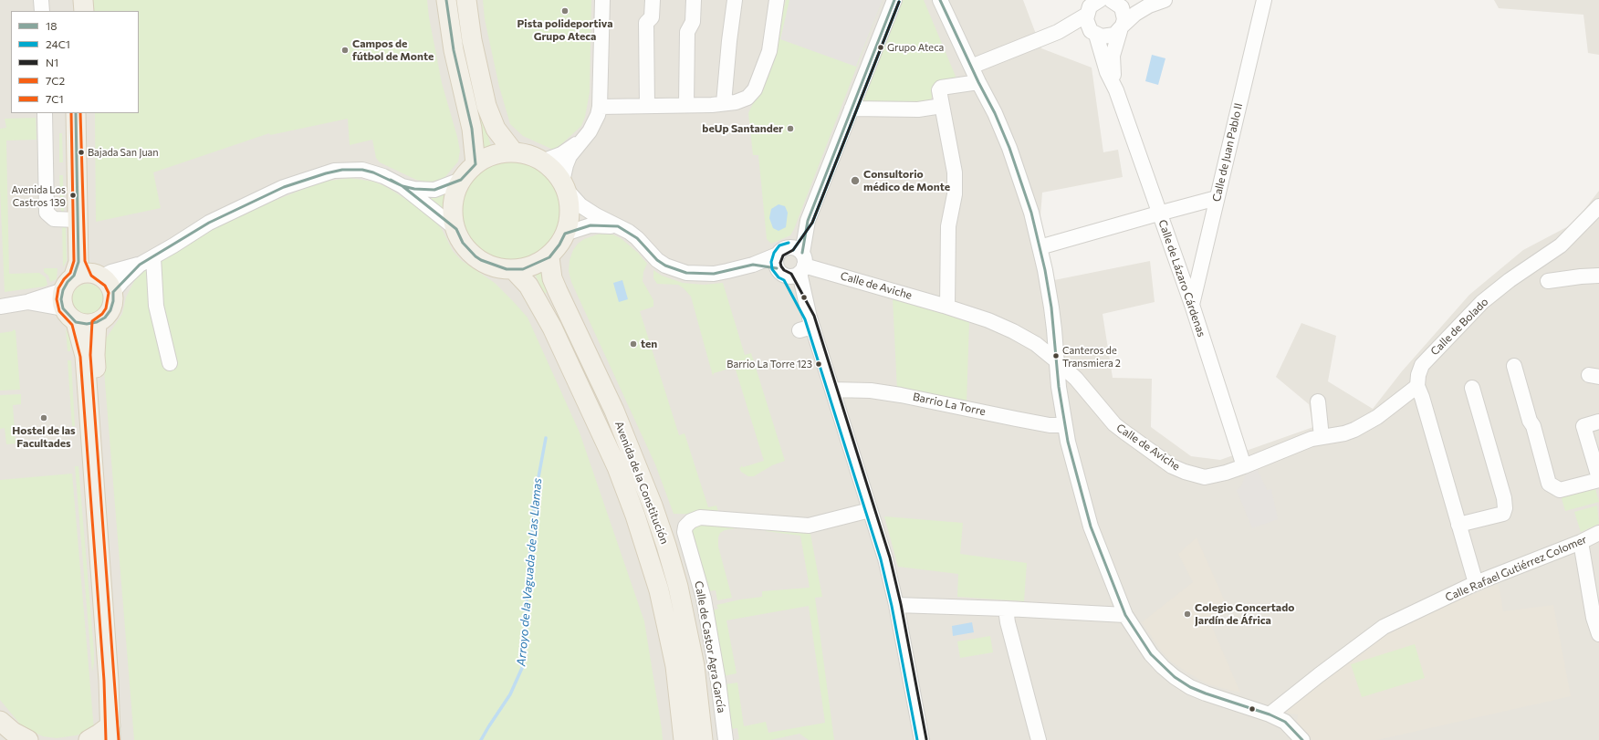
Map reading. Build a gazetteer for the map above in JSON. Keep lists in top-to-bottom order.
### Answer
{
  "streets": {
    "main road": ["Avenida de la Constitución"],
    "street": [
      "Calle de Juan Pablo II",
      "Calle de Lázaro Cárdenas",
      "Calle de Aviche",
      "Calle de Bolado",
      "Barrio La Torre",
      "Calle Rafael Gutiérrez Colomer",
      "Calle de Castor Agra García"
    ]
  },
  "crossings": [
    ["Calle de Juan Pablo II", "Calle de Lázaro Cárdenas"],
    ["Calle de Lázaro Cárdenas", "Calle de Aviche"]
  ],
  "water": ["Arroyo de la Vaguada de Las Llamas"],
  "places": [
    "Pista polideportiva Grupo Ateca",
    "Grupo Ateca",
    "Campos de fútbol de Monte",
    "beUp Santander",
    "Bajada San Juan",
    "Consultorio médico de Monte",
    "Avenida Los Castros 139",
    "ten",
    "Canteros de Transmiera 2",
    "Barrio La Torre 123",
    "Hostel de las Facultades",
    "Colegio Concertado Jardín de África"
  ],
  "lines": [
    "transit line 18",
    "transit line 24C1",
    "transit line N1",
    "transit line 7C2",
    "transit line 7C1"
  ],
  "legend": [
    "18",
    "24C1",
    "N1",
    "7C2",
    "7C1"
  ]
}
